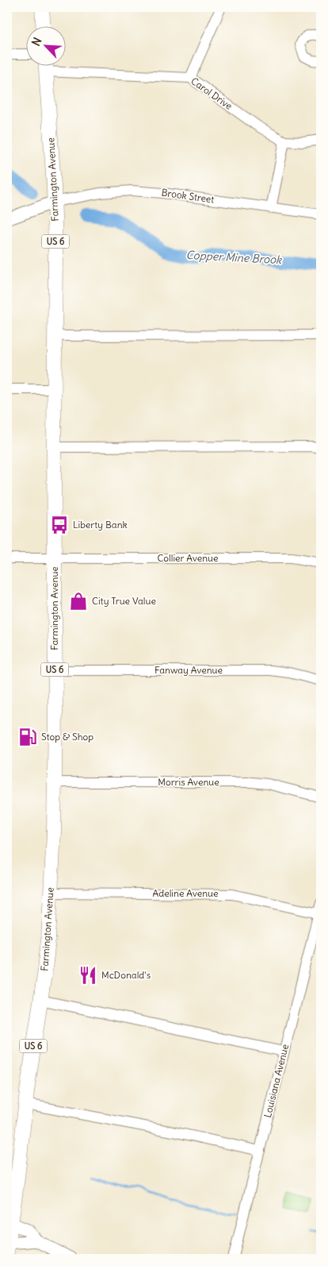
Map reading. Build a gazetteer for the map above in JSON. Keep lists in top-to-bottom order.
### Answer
{
  "streets": {
    "highway": ["Farmington Avenue", "US 6"],
    "street": [
      "Carol Drive",
      "Brook Street",
      "Collier Avenue",
      "Fanway Avenue",
      "Morris Avenue",
      "Adeline Avenue",
      "Louisiana Avenue"
    ]
  },
  "crossings": [
    ["Farmington Avenue", "Brook Street"],
    ["Farmington Avenue", "Collier Avenue"],
    ["Farmington Avenue", "Fanway Avenue"],
    ["Farmington Avenue", "Morris Avenue"],
    ["Farmington Avenue", "Adeline Avenue"],
    ["Adeline Avenue", "Louisiana Avenue"]
  ],
  "water": ["Copper Mine Brook"],
  "places": {
    "bus stop": ["Liberty Bank"],
    "shop": ["City True Value"],
    "fuel station": ["Stop & Shop"],
    "restaurant": ["McDonald's"]
  },
  "north": "top left"
}
